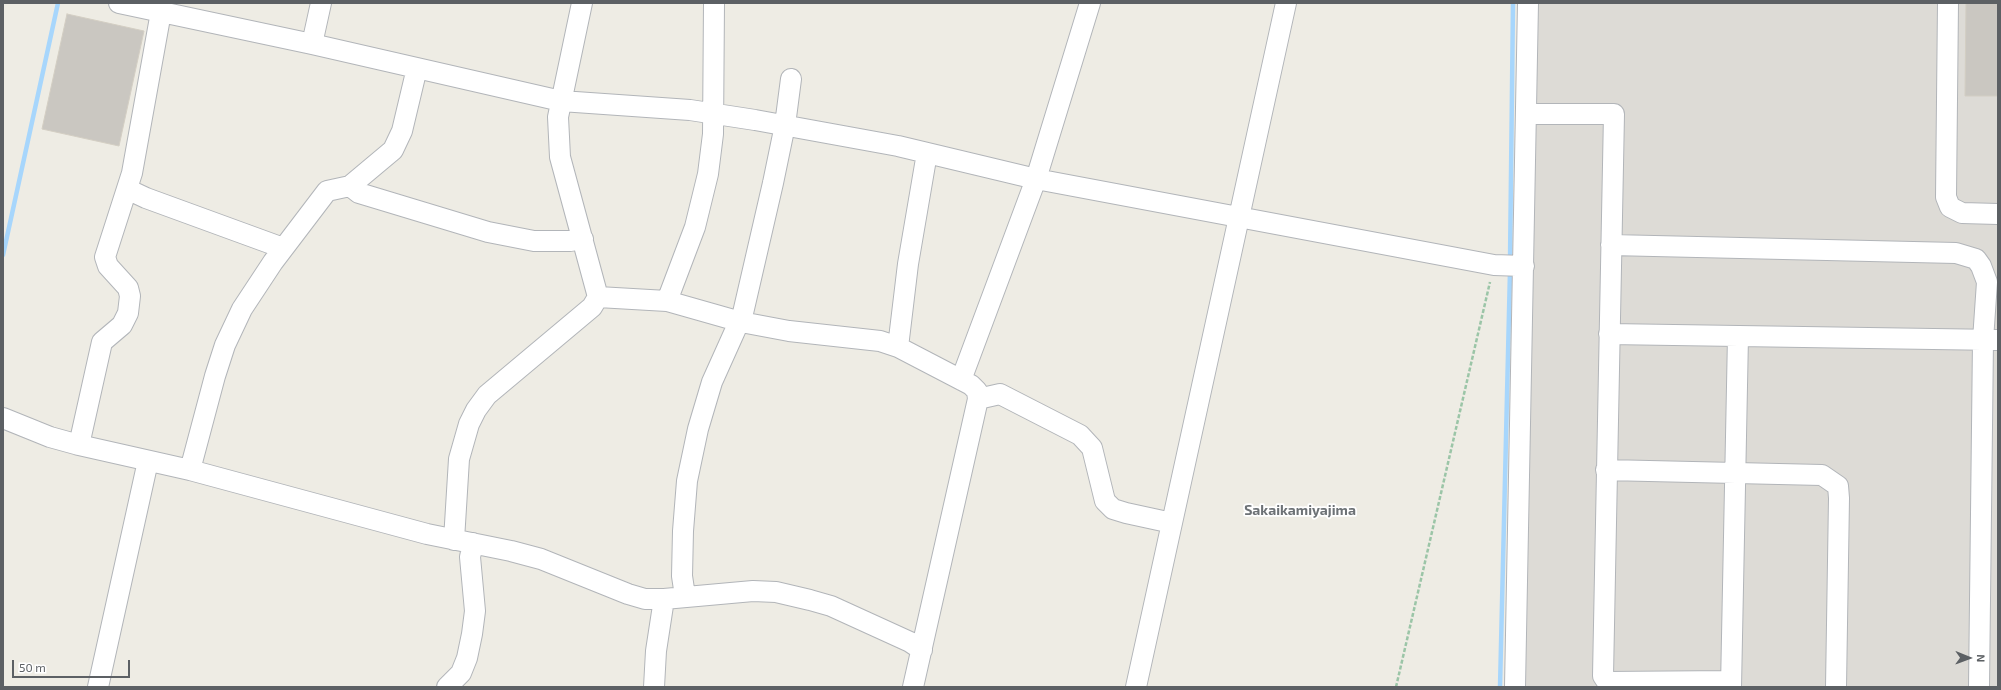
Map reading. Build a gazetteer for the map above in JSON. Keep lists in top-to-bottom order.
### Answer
{
  "districts": ["Sakaikamiyajima"],
  "scale_bar": "50 m",
  "north": "right"
}
